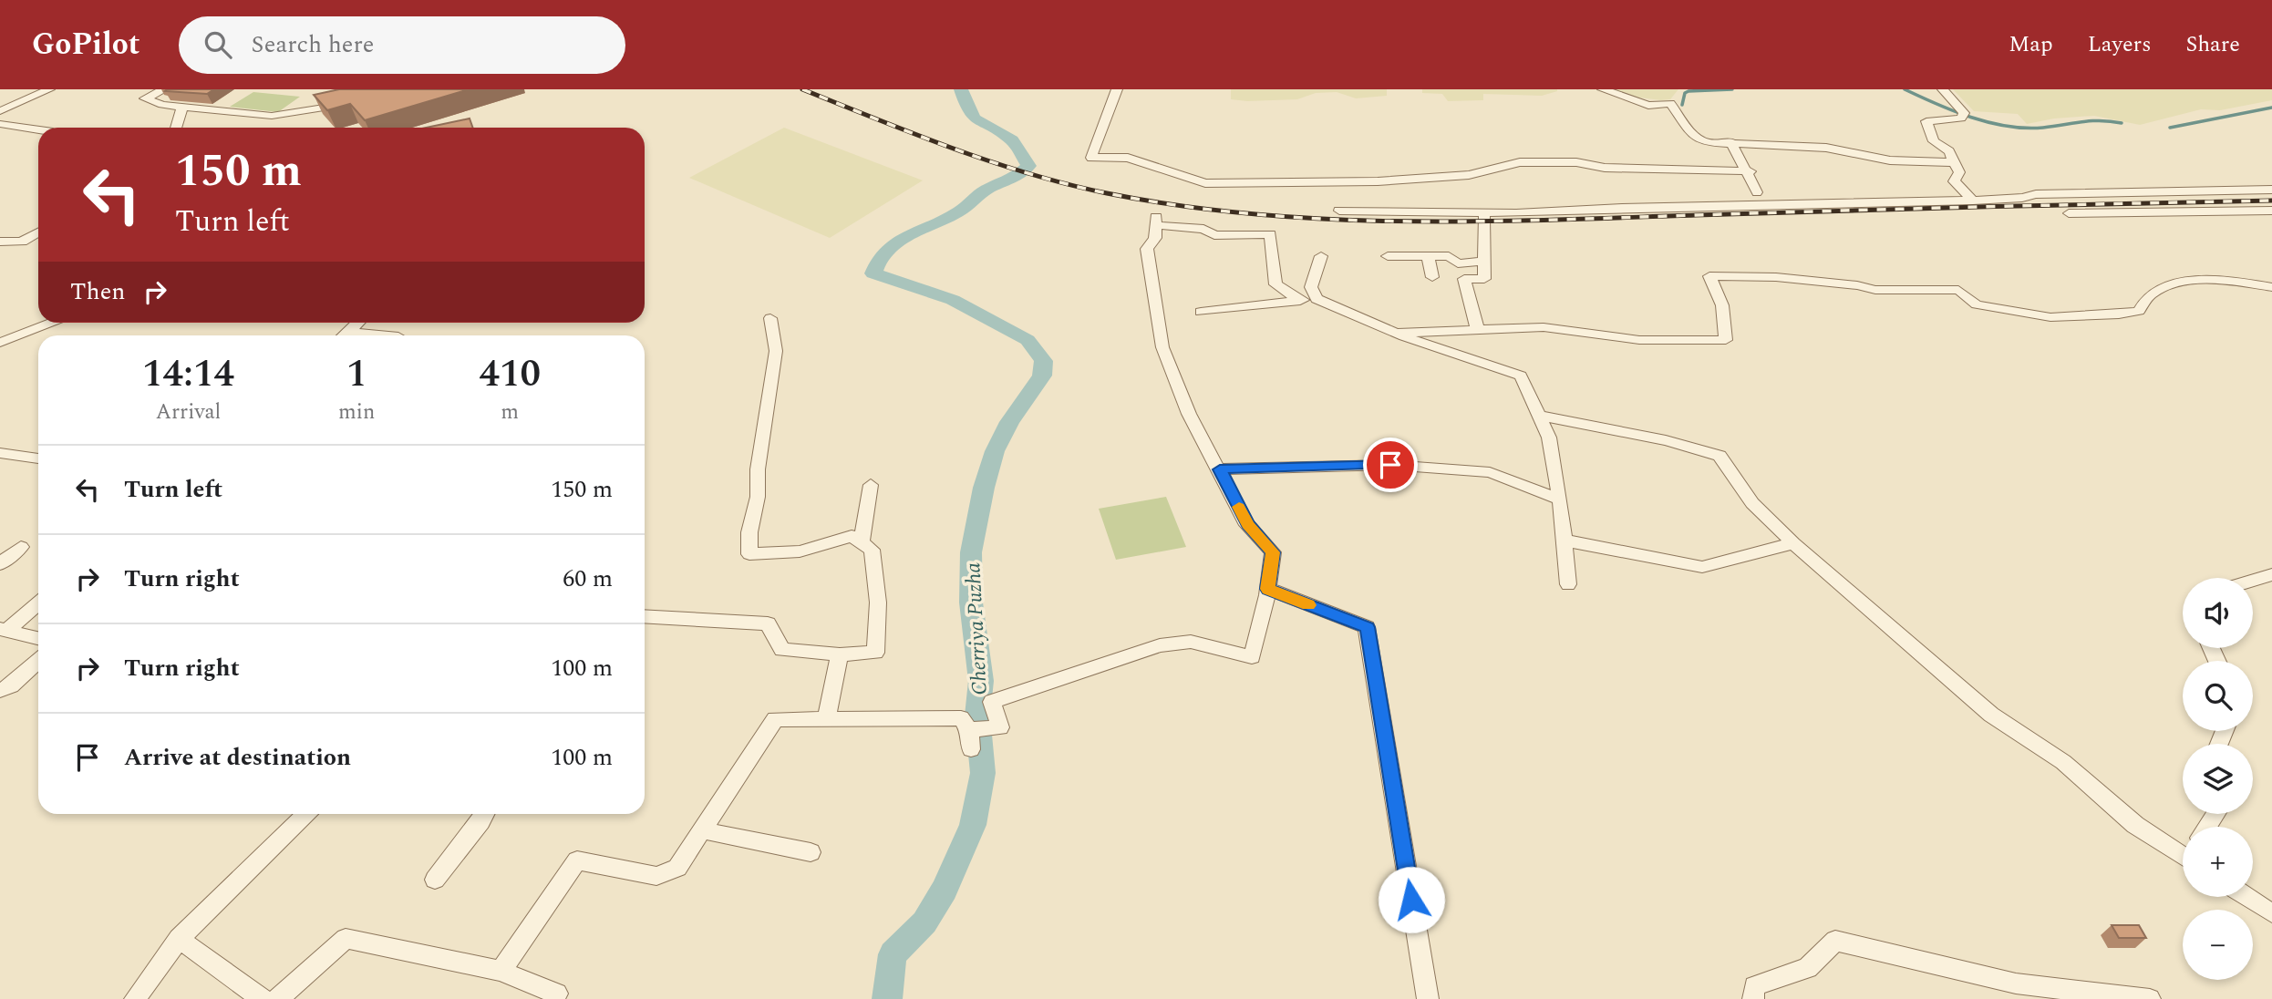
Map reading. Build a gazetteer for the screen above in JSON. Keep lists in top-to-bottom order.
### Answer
{
  "water": ["Cherriya Puzha"],
  "page": {
    "header": "GoPilot",
    "search": "Search here",
    "nav": ["Map", "Layers", "Share"],
    "turn": ["150 m", "Turn left"],
    "then": "Then",
    "eta": [
      "14:14",
      "Arrival",
      "1",
      "min",
      "410",
      "m"
    ],
    "list": [
      {
        "name": "Turn left",
        "value": "150 m"
      },
      {
        "name": "Turn right",
        "value": "60 m"
      },
      {
        "name": "Turn right",
        "value": "100 m"
      },
      {
        "name": "Arrive at destination",
        "value": "100 m"
      }
    ],
    "map_buttons": ["+", "−"]
  }
}
